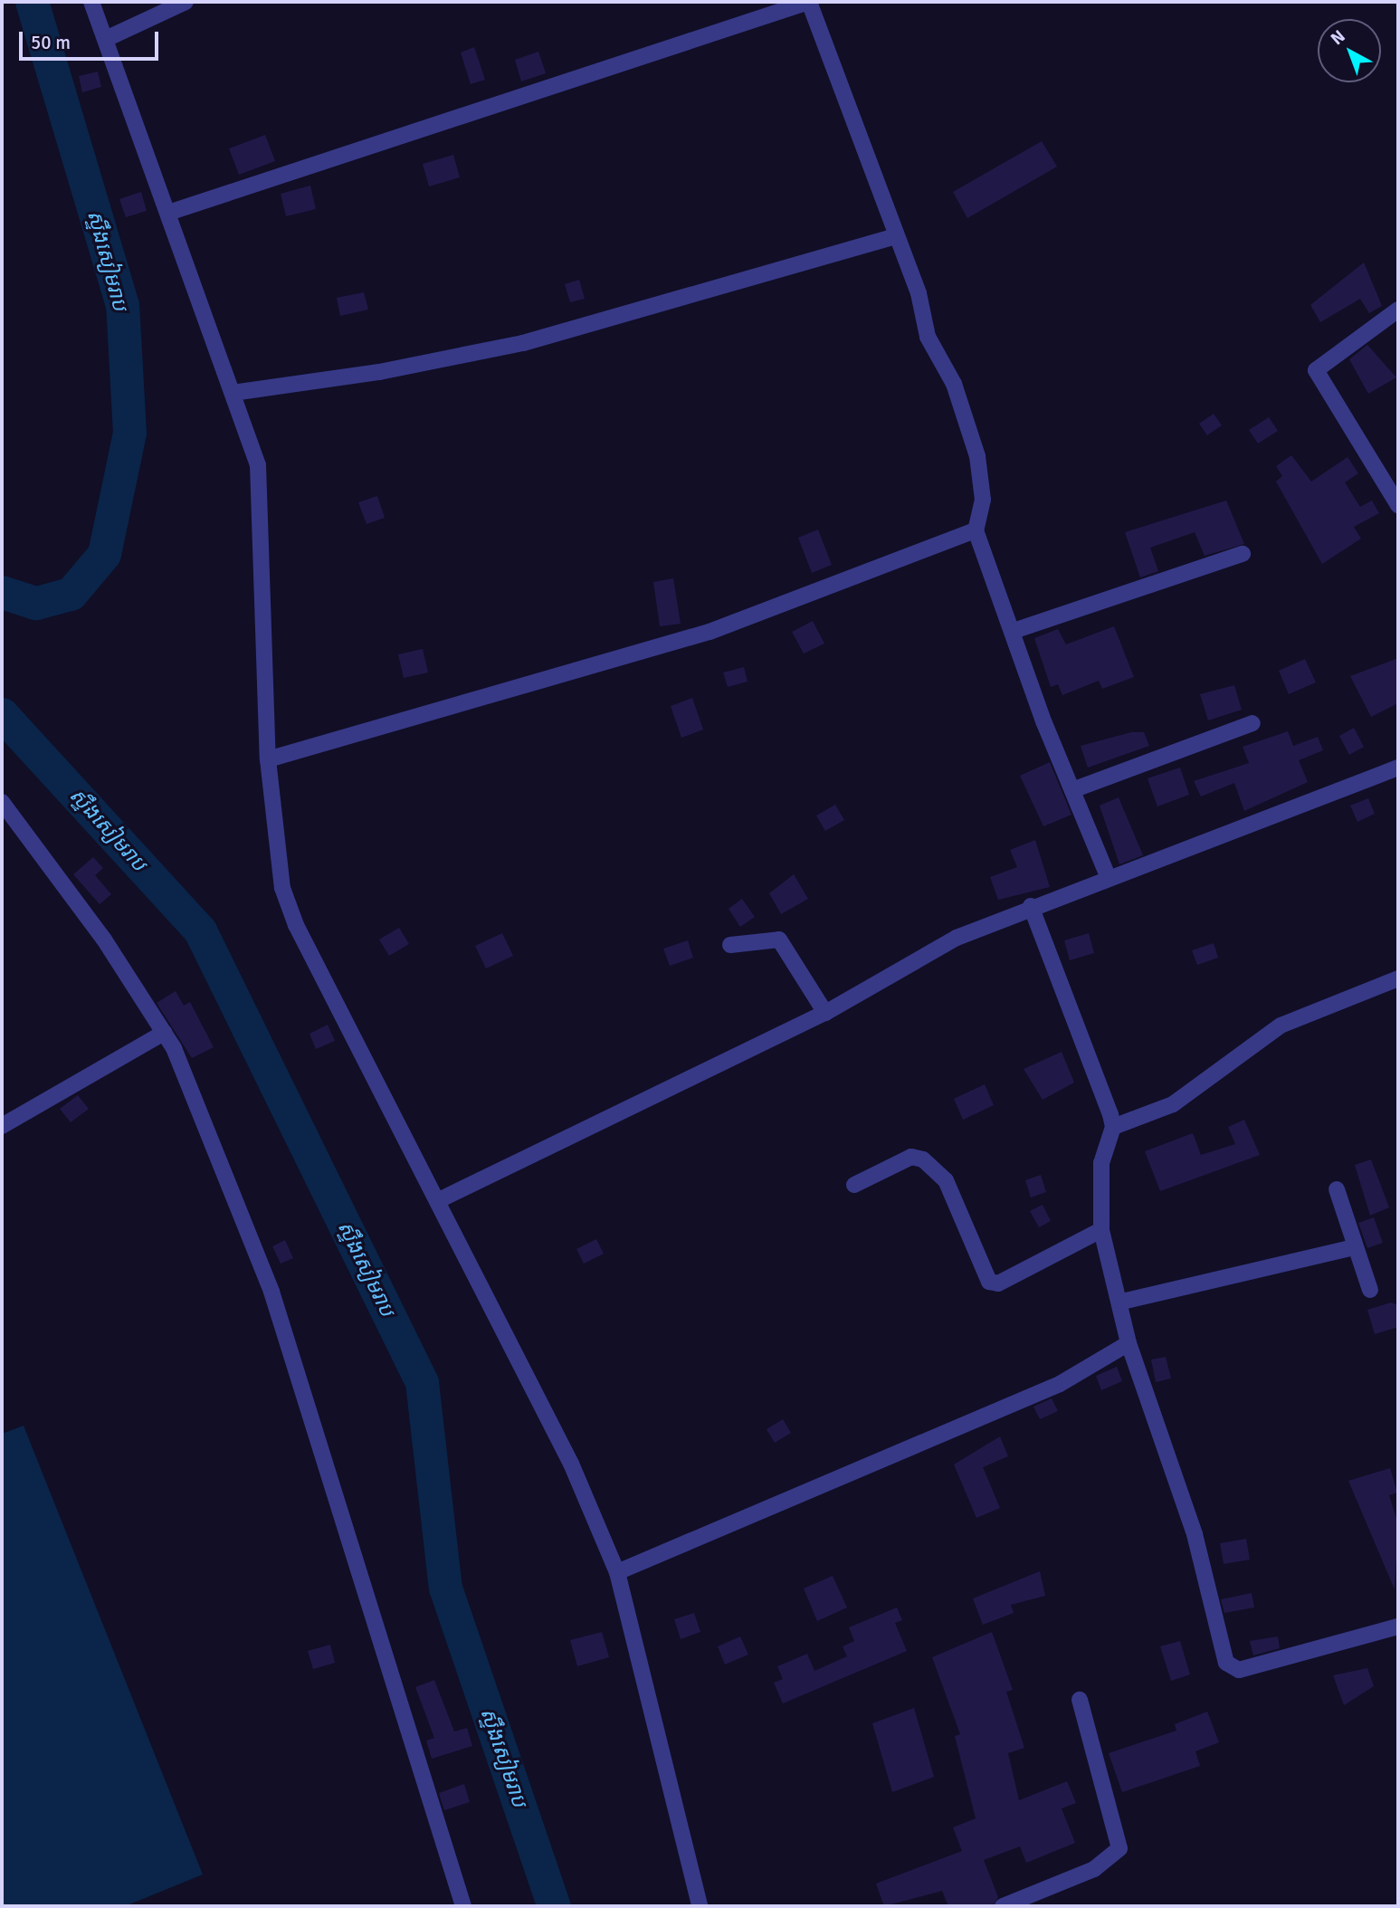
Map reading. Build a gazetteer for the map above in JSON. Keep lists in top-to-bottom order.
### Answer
{
  "water": ["ស្ទឹងសៀមរាប"],
  "scale_bar": "50 m",
  "north": "top left"
}
